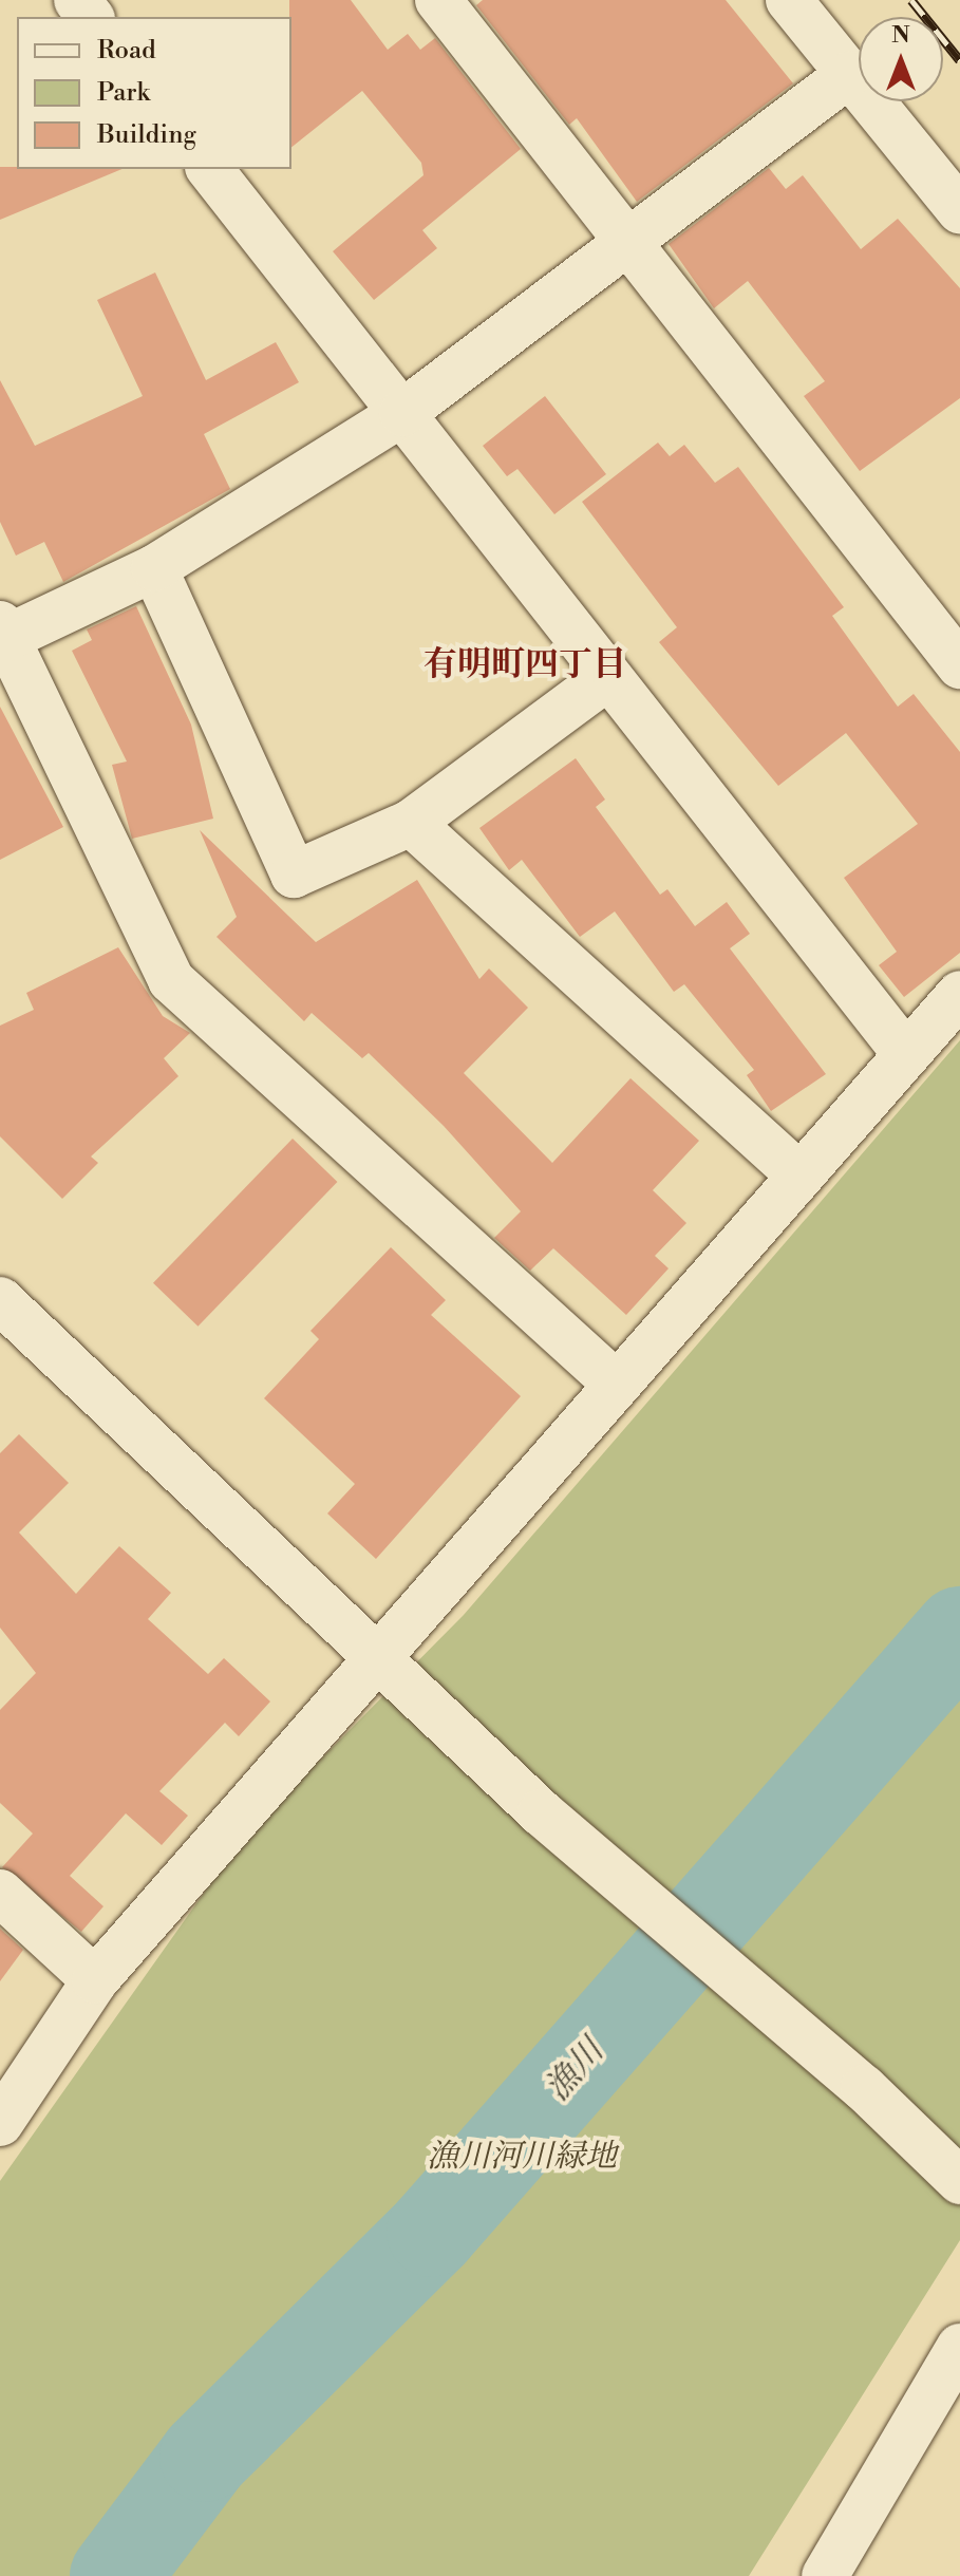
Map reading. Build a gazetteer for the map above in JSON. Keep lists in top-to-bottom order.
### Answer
{
  "districts": ["有明町四丁目"],
  "water": ["漁川"],
  "parks": ["漁川河川緑地"],
  "legend": ["Road", "Park", "Building"],
  "north": "top"
}
